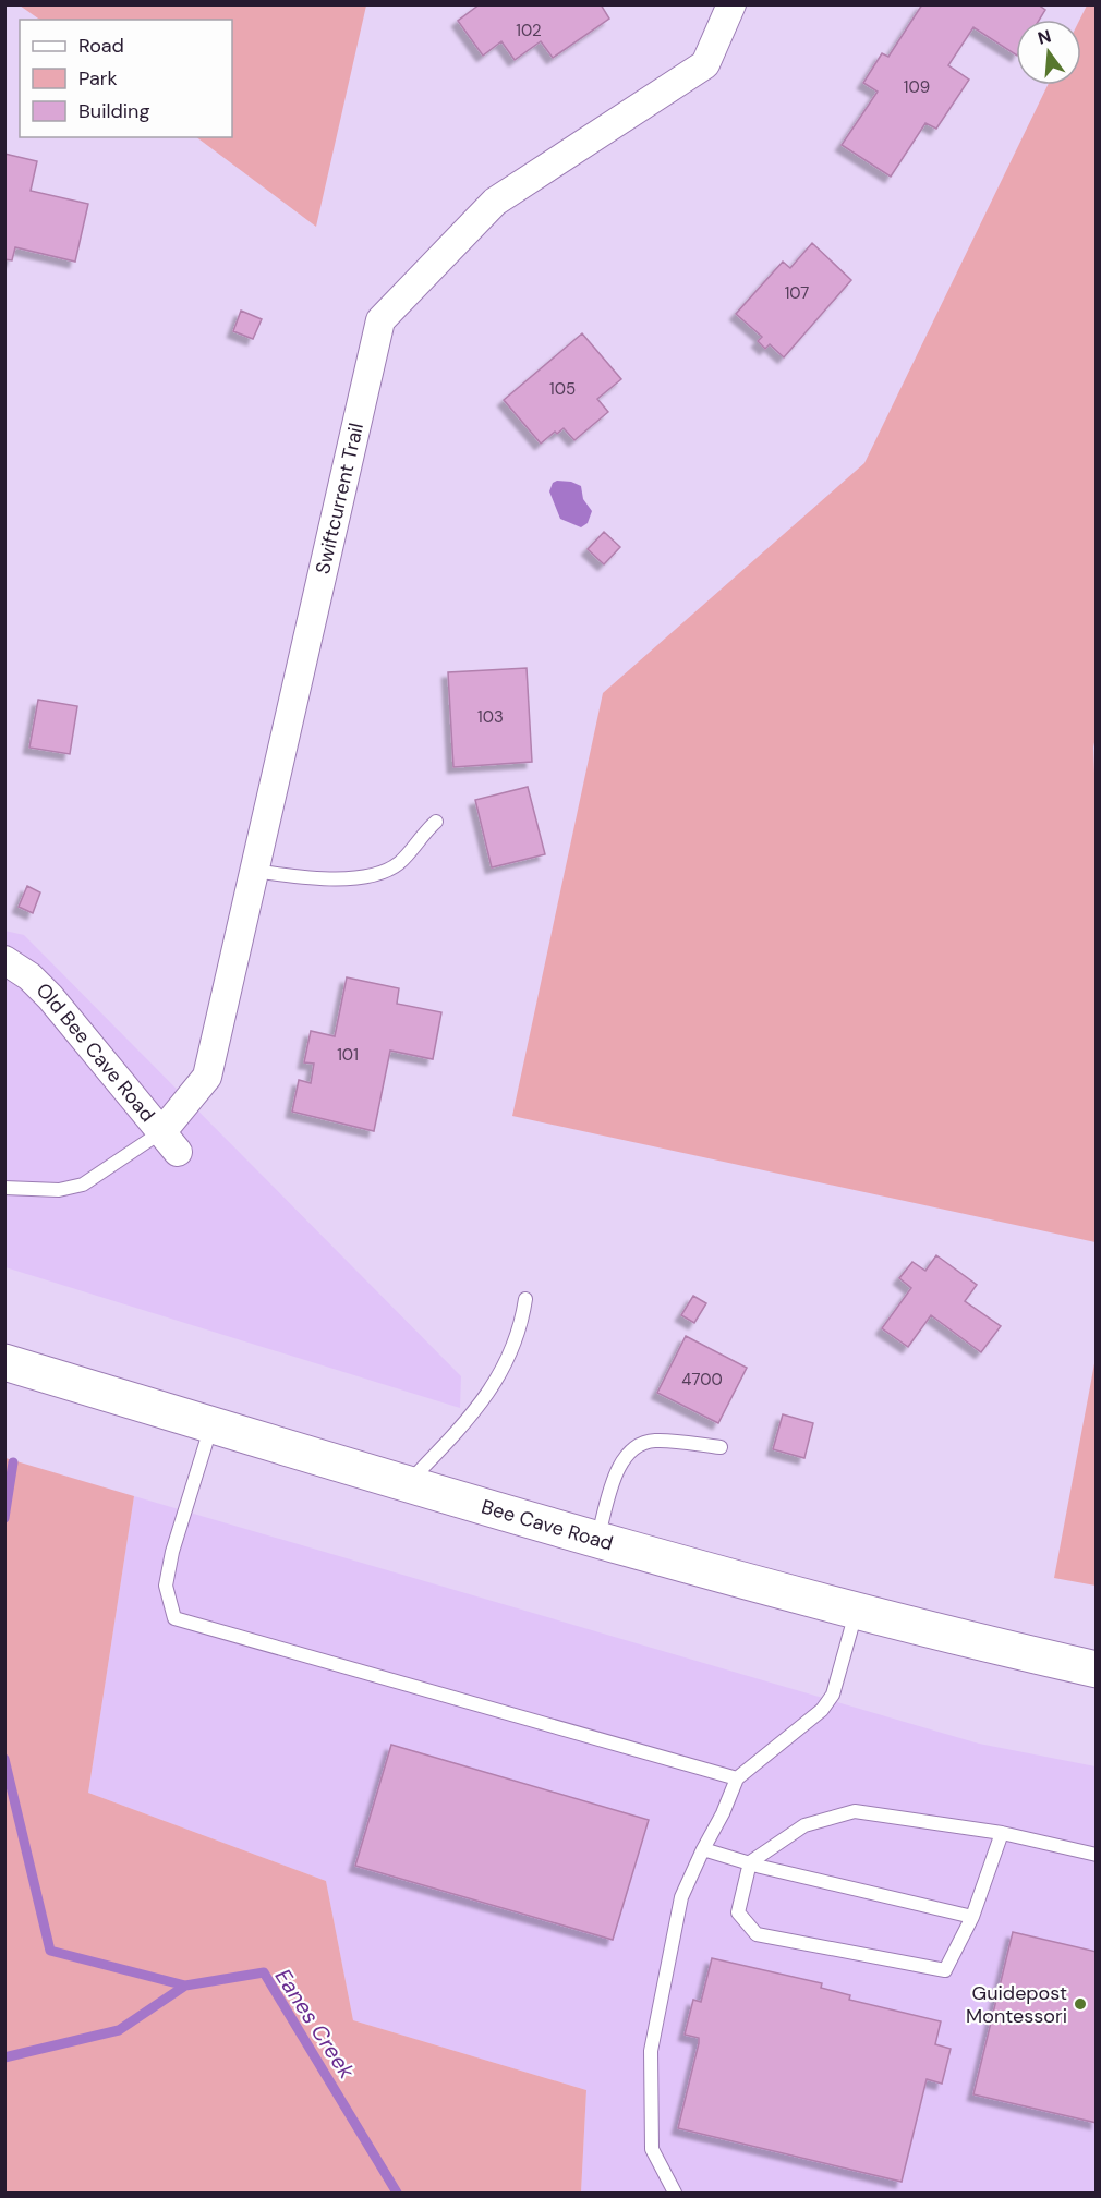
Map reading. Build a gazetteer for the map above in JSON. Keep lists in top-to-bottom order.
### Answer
{
  "streets": {
    "main road": ["Bee Cave Road"],
    "street": ["Swiftcurrent Trail", "Old Bee Cave Road"]
  },
  "crossings": [
    ["Swiftcurrent Trail", "Old Bee Cave Road"]
  ],
  "water": ["Eanes Creek"],
  "places": ["Guidepost Montessori"],
  "house_numbers": [
    "102",
    "109",
    "107",
    "105",
    "103",
    "101",
    "4700"
  ],
  "legend": ["Road", "Park", "Building"],
  "north": "top"
}
